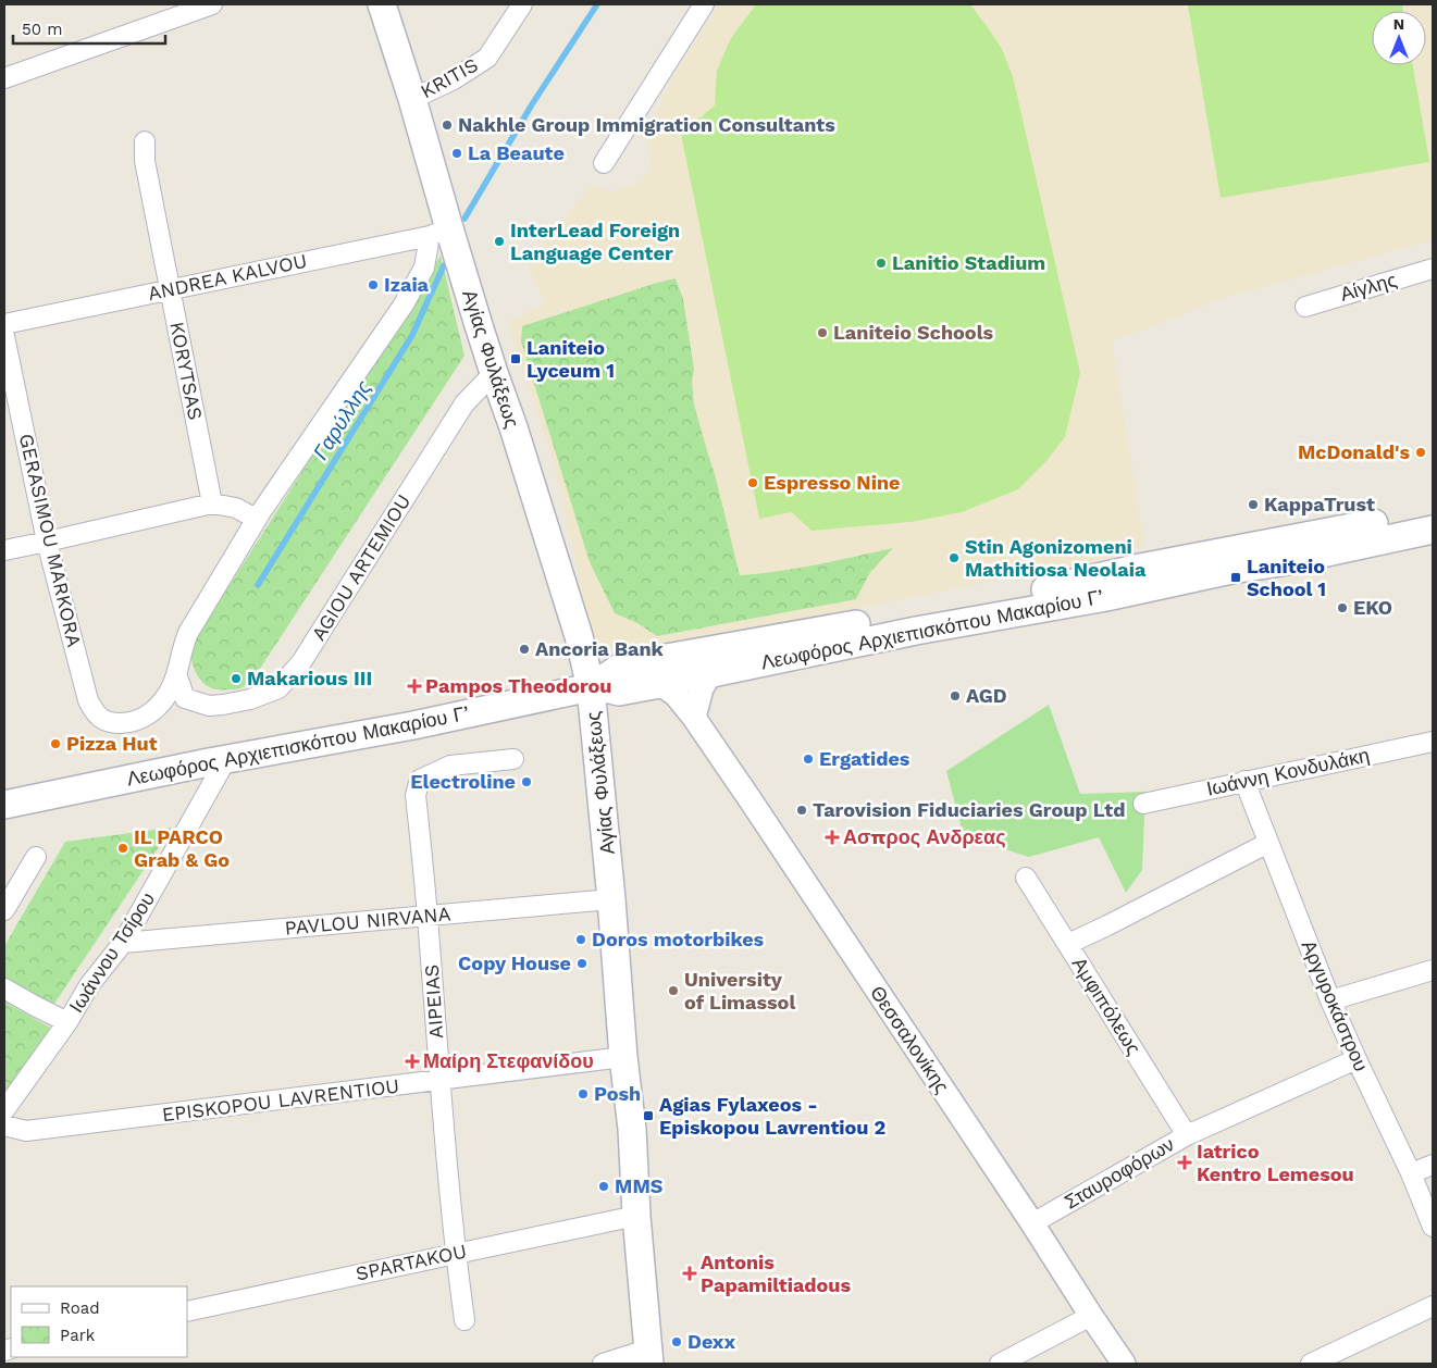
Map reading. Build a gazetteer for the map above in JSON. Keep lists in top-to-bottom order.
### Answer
{
  "streets": {
    "main road": ["Αγίας Φυλάξεως", "Λεωφόρος Αρχιεπισκόπου Μακαρίου Γ’"],
    "street": [
      "KRITIS",
      "ANDREA KALVOU",
      "Αίγλης",
      "KORYTSAS",
      "GERASIMOU MARKORA",
      "AGIOU ARTEMIOU",
      "Ιωάννη Κονδυλάκη",
      "PAVLOU NIRVANA",
      "Ιωάννου Τσίρου",
      "AIPEIAS",
      "Αμφιπόλεως",
      "Αργυροκάστρου",
      "Θεσσαλονίκης",
      "EPISKOPOU LAVRENTIOU",
      "Σταυροφόρων",
      "SPARTAKOU"
    ]
  },
  "crossings": [
    ["KRITIS", "Αγίας Φυλάξεως"],
    ["ANDREA KALVOU", "Αγίας Φυλάξεως"],
    ["ANDREA KALVOU", "KORYTSAS"],
    ["Αγίας Φυλάξεως", "AGIOU ARTEMIOU"],
    ["Αγίας Φυλάξεως", "Λεωφόρος Αρχιεπισκόπου Μακαρίου Γ’"],
    ["Αγίας Φυλάξεως", "PAVLOU NIRVANA"],
    ["Αγίας Φυλάξεως", "EPISKOPOU LAVRENTIOU"],
    ["Αγίας Φυλάξεως", "SPARTAKOU"],
    ["GERASIMOU MARKORA", "AGIOU ARTEMIOU"],
    ["Λεωφόρος Αρχιεπισκόπου Μακαρίου Γ’", "Ιωάννου Τσίρου"],
    ["Λεωφόρος Αρχιεπισκόπου Μακαρίου Γ’", "Θεσσαλονίκης"],
    ["Ιωάννη Κονδυλάκη", "Αργυροκάστρου"],
    ["PAVLOU NIRVANA", "Ιωάννου Τσίρου"],
    ["PAVLOU NIRVANA", "AIPEIAS"],
    ["AIPEIAS", "EPISKOPOU LAVRENTIOU"],
    ["AIPEIAS", "SPARTAKOU"],
    ["Αμφιπόλεως", "Σταυροφόρων"],
    ["Αργυροκάστρου", "Σταυροφόρων"],
    ["Θεσσαλονίκης", "Σταυροφόρων"]
  ],
  "water": ["Γαρύλλης"],
  "places": {
    "other": [
      "Nakhle Group Immigration Consultants",
      "La Beaute",
      "InterLead Foreign Language Center",
      "Lanitio Stadium",
      "Izaia",
      "Laniteio Schools",
      "McDonald's",
      "Espresso Nine",
      "KappaTrust",
      "Stin Agonizomeni Mathitiosa Neolaia",
      "EKO",
      "Ancoria Bank",
      "Makarious III",
      "AGD",
      "Pizza Hut",
      "Ergatides",
      "Electroline",
      "Tarovision Fiduciaries Group Ltd",
      "IL PARCO Grab & Go",
      "Doros motorbikes",
      "Copy House",
      "University of Limassol",
      "Posh",
      "MMS",
      "Dexx"
    ],
    "transit": ["Laniteio Lyceum 1", "Laniteio School 1", "Agias Fylaxeos - Episkopou Lavrentiou 2"],
    "health": [
      "Pampos Theodorou",
      "Ασπρος Ανδρεας",
      "Μαίρη Στεφανίδου",
      "Iatrico Kentro Lemesou",
      "Antonis Papamiltiadous"
    ]
  },
  "legend": ["Road", "Park"],
  "scale_bar": "50 m",
  "north": "top"
}
